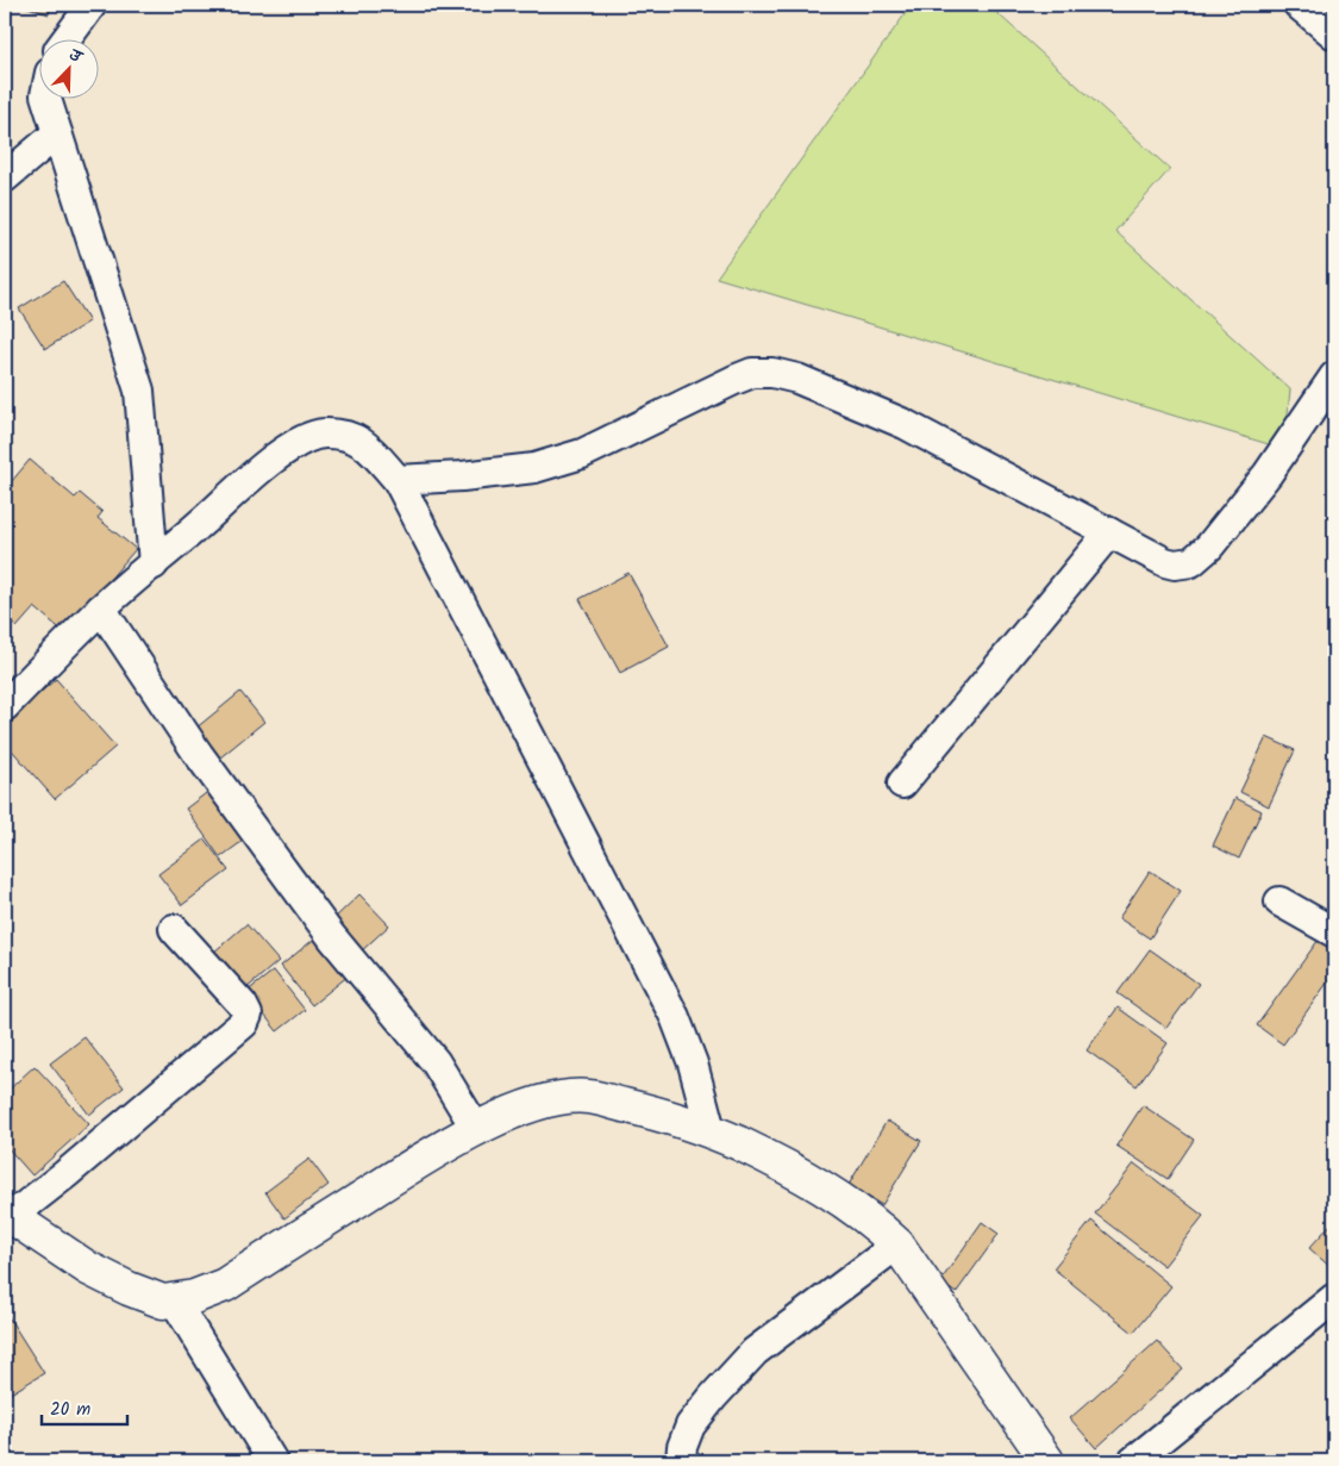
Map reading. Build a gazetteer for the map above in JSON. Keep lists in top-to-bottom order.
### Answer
{
  "scale_bar": "20 m",
  "north": "top right"
}
